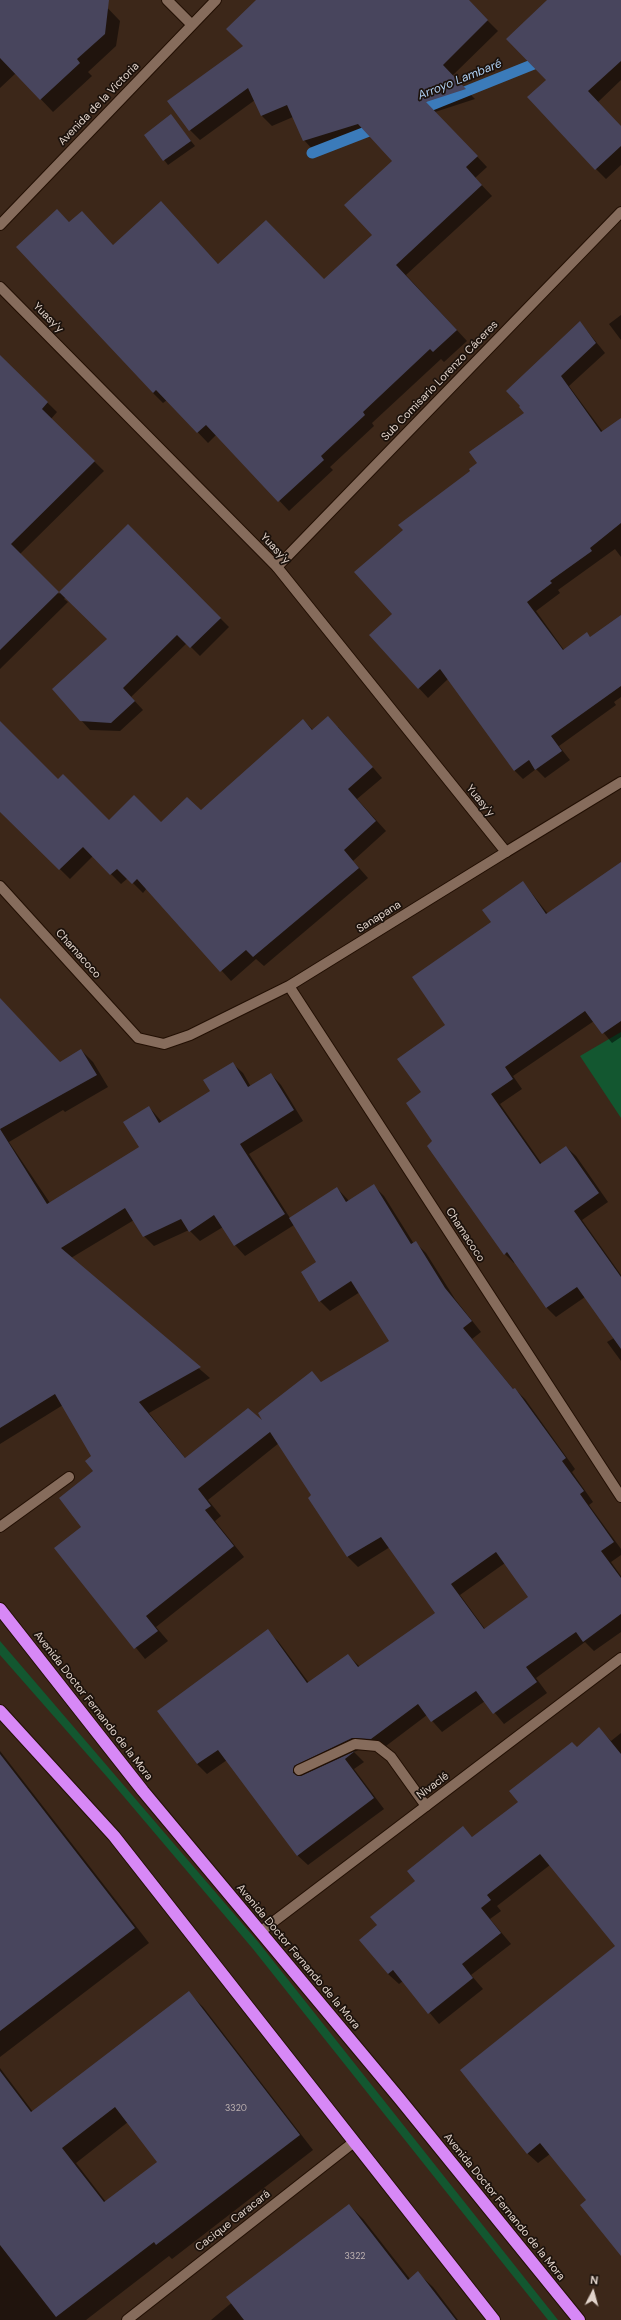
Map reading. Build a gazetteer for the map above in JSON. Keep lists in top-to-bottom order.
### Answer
{
  "streets": {
    "highway": ["Avenida Doctor Fernando de la Mora"],
    "street": [
      "Avenida de la Victoria",
      "Yuasy'y",
      "Sub Comisario Lorenzo Cáceres",
      "Sanapana",
      "Chamacoco",
      "Nivaclé",
      "Cacique Caracará"
    ]
  },
  "crossings": [
    ["Yuasy'y", "Sub Comisario Lorenzo Cáceres"],
    ["Yuasy'y", "Sanapana"],
    ["Sanapana", "Chamacoco"],
    ["Avenida Doctor Fernando de la Mora", "Nivaclé"]
  ],
  "water": ["Arroyo Lambaré"],
  "house_numbers": ["3320", "3322"],
  "north": "top"
}
